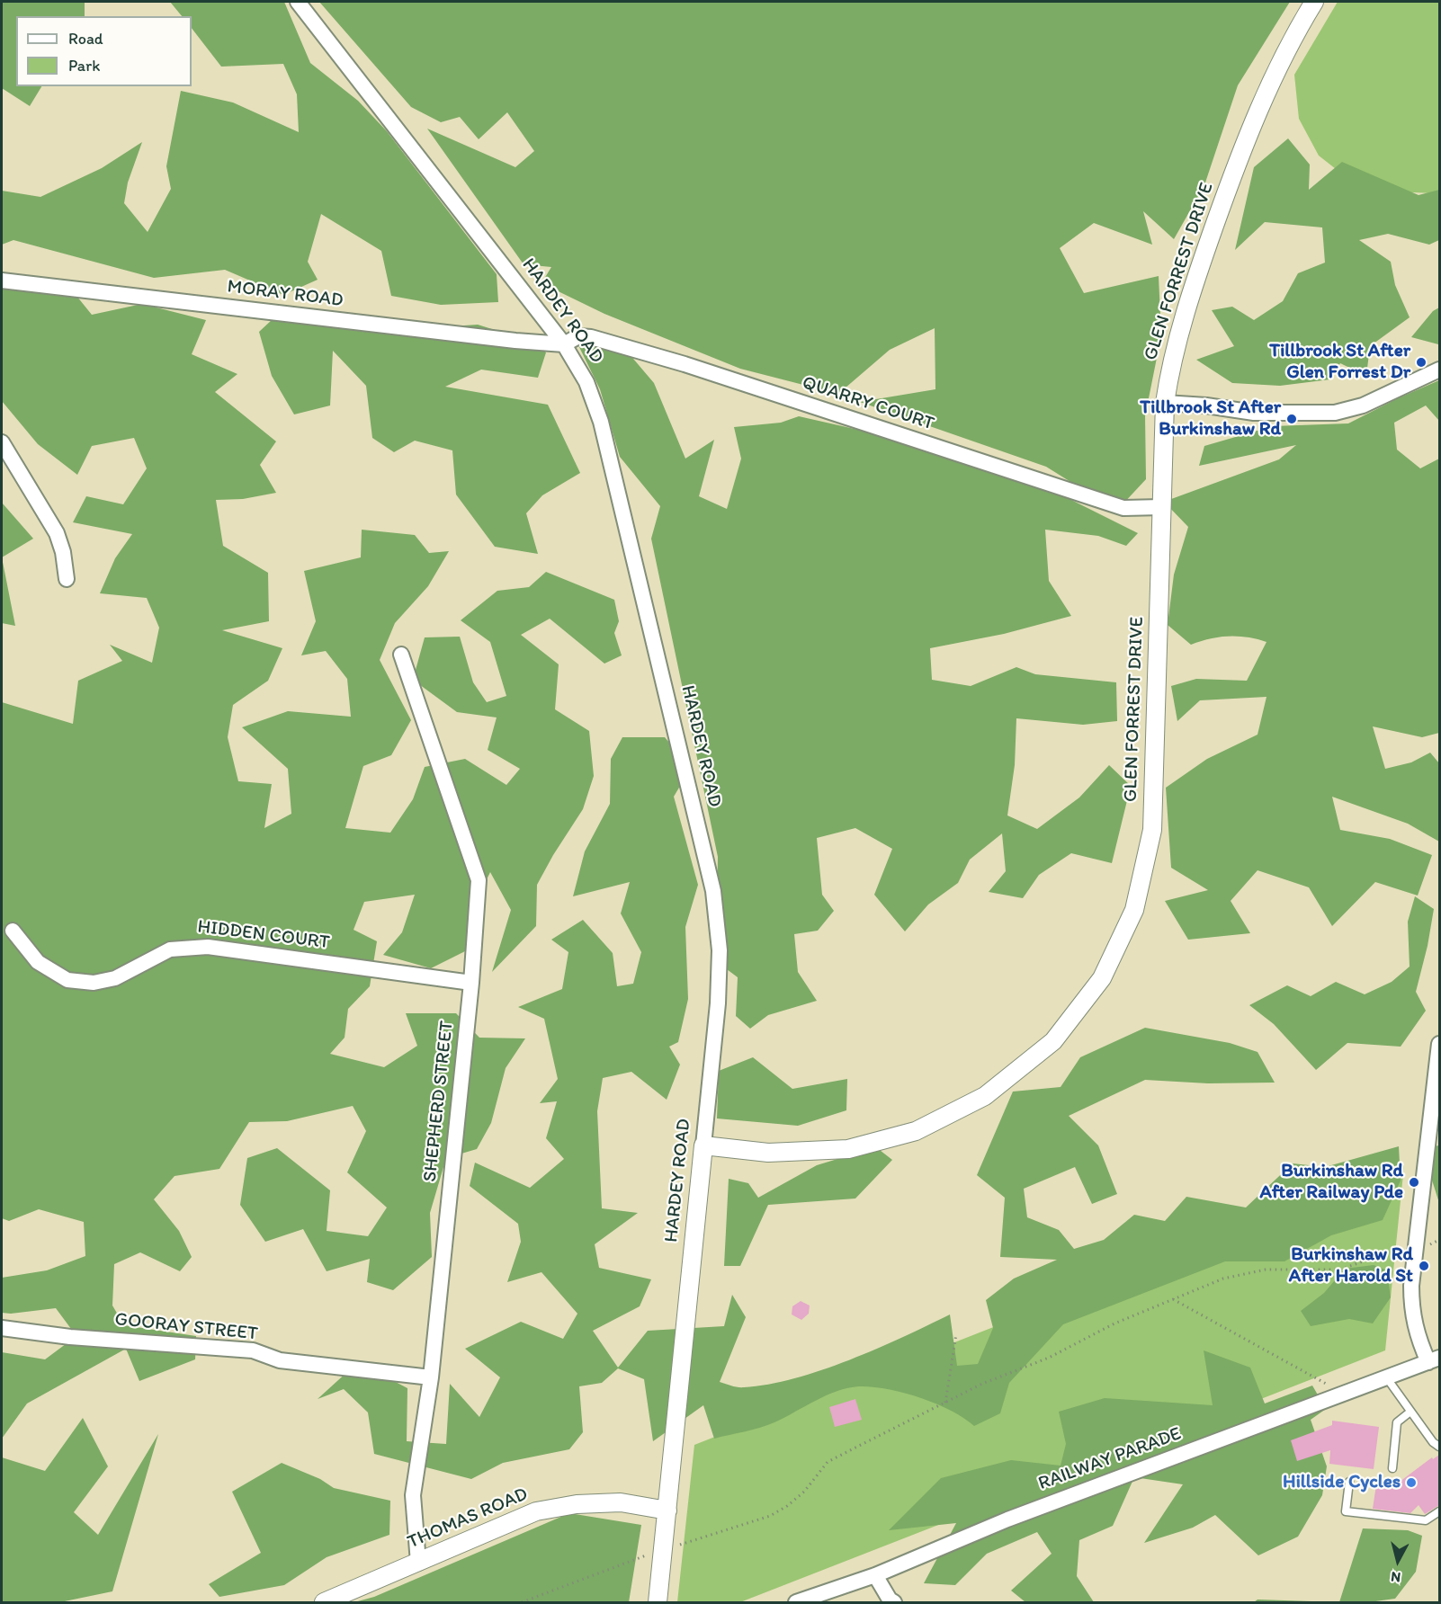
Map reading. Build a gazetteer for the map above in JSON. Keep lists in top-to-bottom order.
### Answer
{
  "streets": {
    "street": [
      "GLEN FORREST DRIVE",
      "MORAY ROAD",
      "HARDEY ROAD",
      "QUARRY COURT",
      "HIDDEN COURT",
      "SHEPHERD STREET",
      "GOORAY STREET",
      "RAILWAY PARADE",
      "THOMAS ROAD"
    ]
  },
  "crossings": [
    ["GLEN FORREST DRIVE", "HARDEY ROAD"],
    ["GLEN FORREST DRIVE", "QUARRY COURT"],
    ["MORAY ROAD", "HARDEY ROAD"],
    ["MORAY ROAD", "QUARRY COURT"],
    ["HARDEY ROAD", "QUARRY COURT"],
    ["HARDEY ROAD", "THOMAS ROAD"],
    ["HIDDEN COURT", "SHEPHERD STREET"],
    ["SHEPHERD STREET", "GOORAY STREET"],
    ["SHEPHERD STREET", "THOMAS ROAD"]
  ],
  "places": [
    "Tillbrook St After Glen Forrest Dr",
    "Tillbrook St After Burkinshaw Rd",
    "Burkinshaw Rd After Railway Pde",
    "Burkinshaw Rd After Harold St",
    "Hillside Cycles"
  ],
  "legend": ["Road", "Park"],
  "north": "bottom"
}
